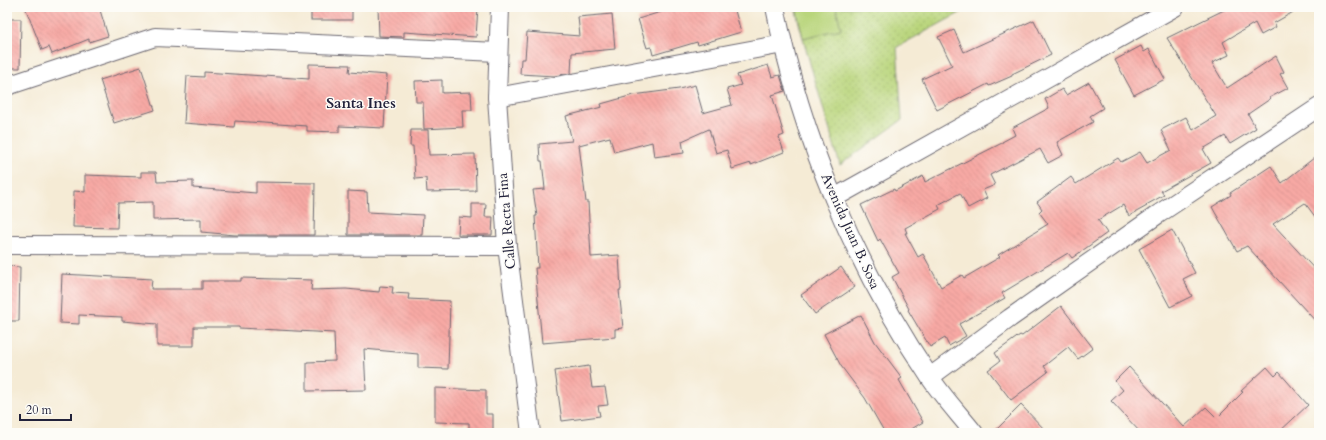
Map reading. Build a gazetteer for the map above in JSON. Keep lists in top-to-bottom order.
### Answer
{
  "streets": {
    "street": ["Calle Recta Fina", "Avenida Juan B. Sosa"]
  },
  "districts": ["Santa Ines"],
  "scale_bar": "20 m"
}
